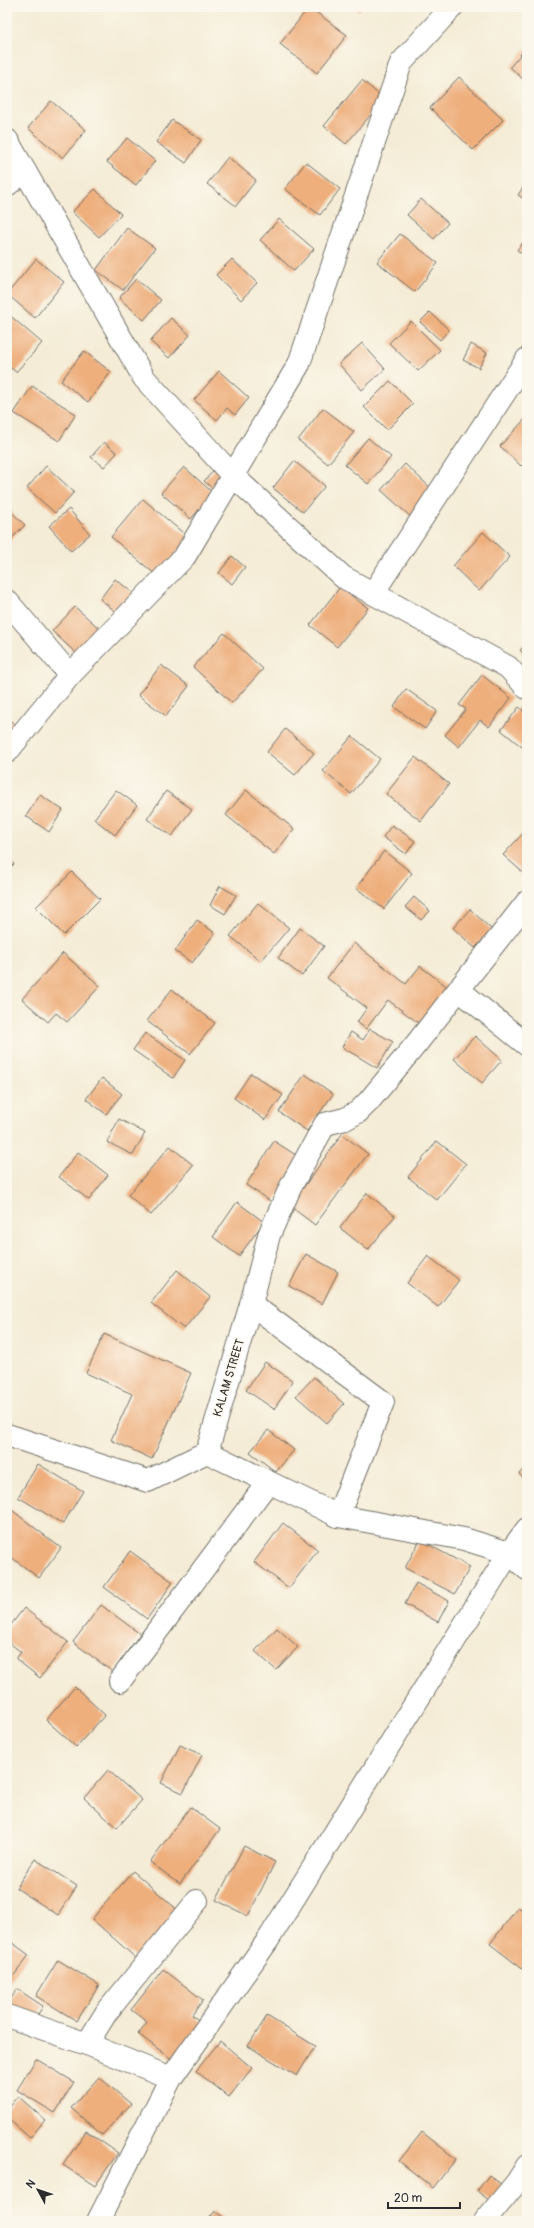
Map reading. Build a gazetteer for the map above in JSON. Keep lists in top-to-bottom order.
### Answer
{
  "streets": {
    "street": ["KALAM STREET"]
  },
  "scale_bar": "20 m",
  "north": "top left"
}
